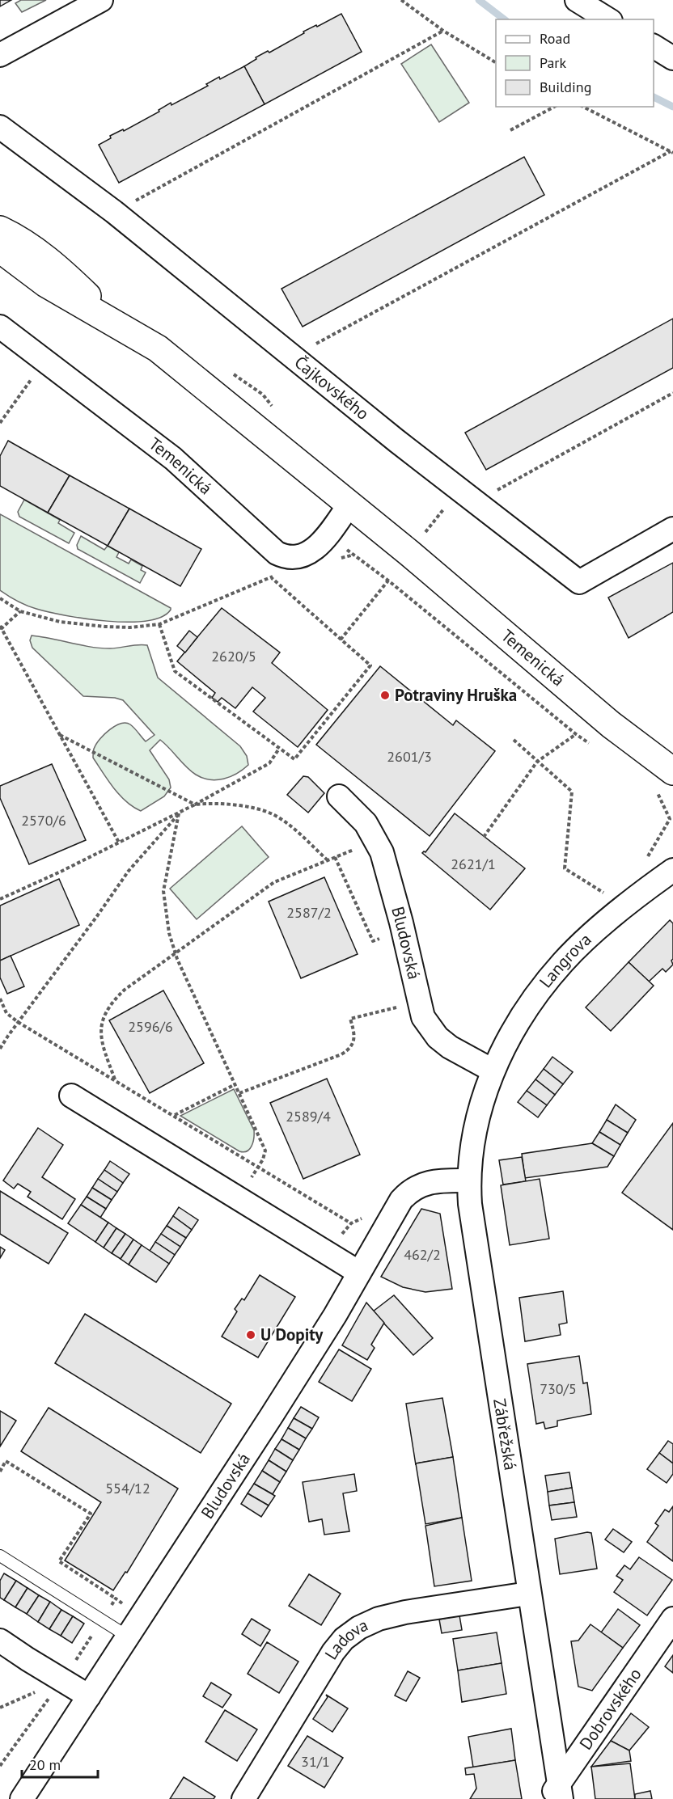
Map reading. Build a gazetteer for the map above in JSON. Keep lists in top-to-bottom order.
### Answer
{
  "streets": {
    "street": [
      "Čajkovského",
      "Temenická",
      "Bludovská",
      "Langrova",
      "Zábřežská",
      "Ladova",
      "Dobrovského"
    ]
  },
  "crossings": [
    ["Bludovská", "Langrova"],
    ["Bludovská", "Zábřežská"],
    ["Langrova", "Zábřežská"],
    ["Zábřežská", "Ladova"],
    ["Zábřežská", "Dobrovského"]
  ],
  "places": ["Potraviny Hruška", "U Dopity"],
  "house_numbers": [
    "2620/5",
    "2601/3",
    "2570/6",
    "2621/1",
    "2587/2",
    "2596/6",
    "2589/4",
    "462/2",
    "730/5",
    "554/12",
    "31/1"
  ],
  "legend": ["Road", "Park", "Building"],
  "scale_bar": "20 m"
}
